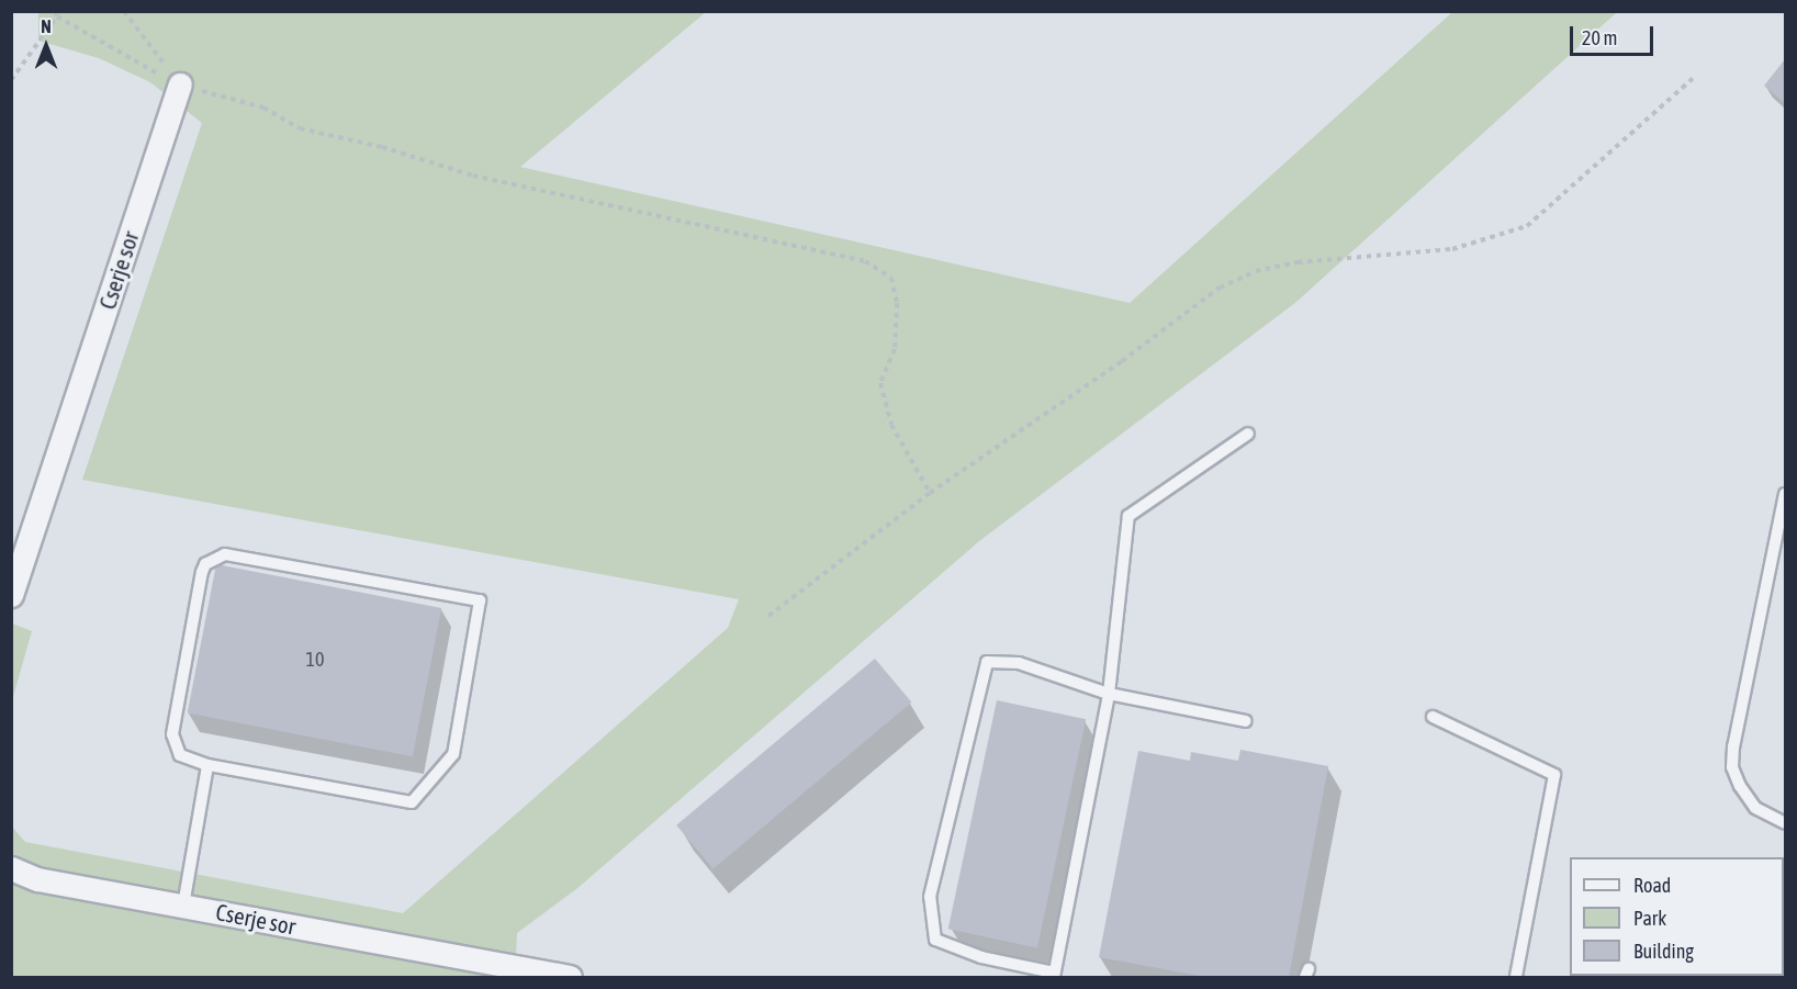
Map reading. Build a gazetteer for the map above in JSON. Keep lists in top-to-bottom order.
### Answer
{
  "streets": {
    "street": ["Cserje sor"]
  },
  "house_numbers": ["10"],
  "legend": ["Road", "Park", "Building"],
  "scale_bar": "20 m",
  "north": "top"
}
